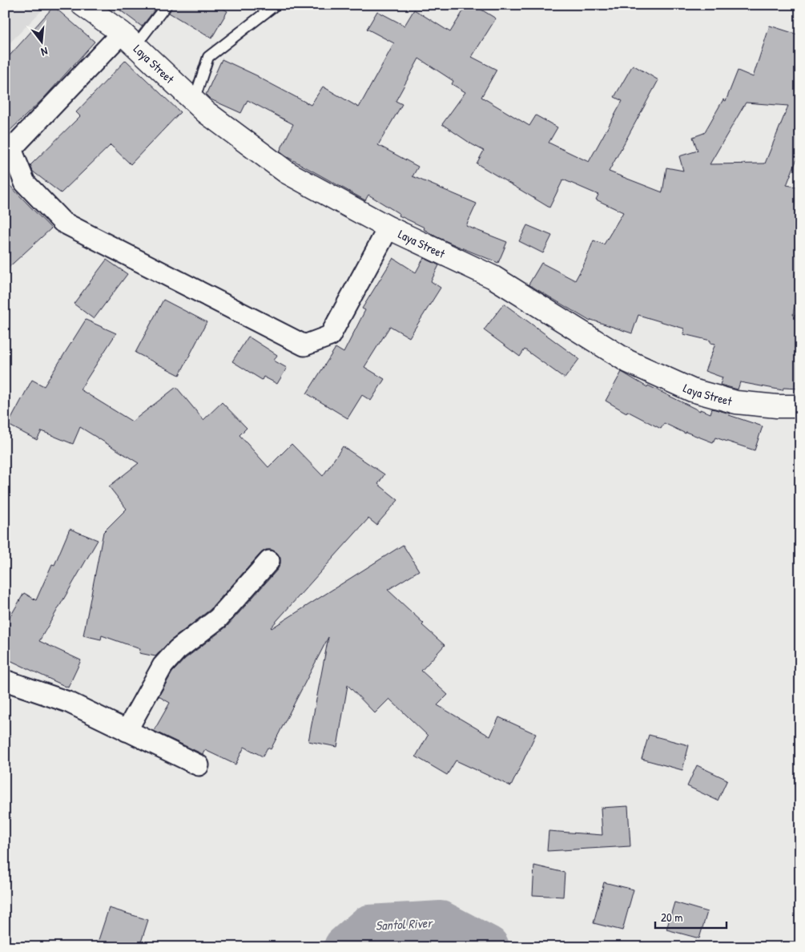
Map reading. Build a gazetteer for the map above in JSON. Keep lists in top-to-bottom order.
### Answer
{
  "streets": {
    "street": ["Laya Street"]
  },
  "water": ["Santol River"],
  "scale_bar": "20 m",
  "north": "bottom"
}
